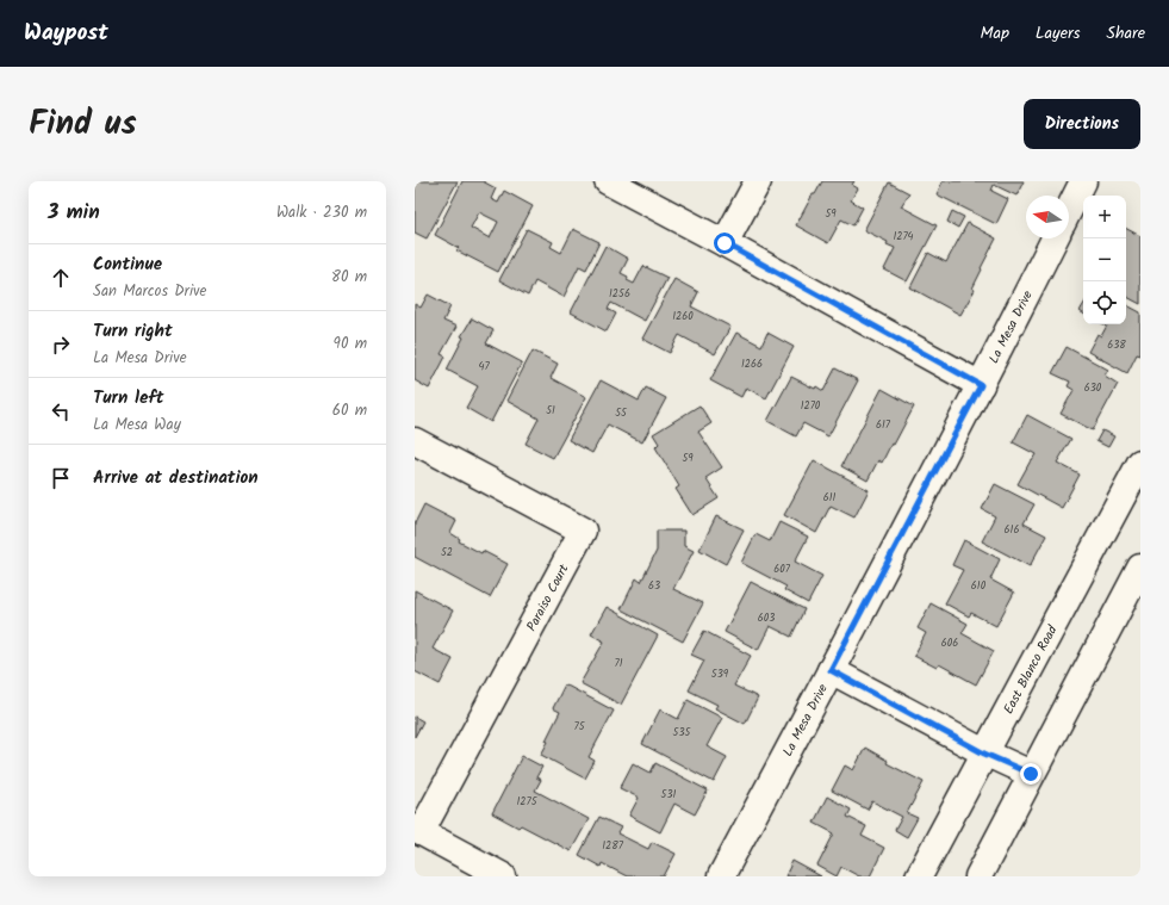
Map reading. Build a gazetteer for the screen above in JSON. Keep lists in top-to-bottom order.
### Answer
{
  "streets": {
    "main road": ["La Mesa Drive", "Paraiso Court", "East Blanco Road"]
  },
  "house_numbers": [
    "59",
    "1274",
    "1256",
    "1260",
    "638",
    "1266",
    "47",
    "630",
    "1270",
    "51",
    "55",
    "617",
    "59",
    "611",
    "616",
    "52",
    "607",
    "63",
    "610",
    "603",
    "606",
    "71",
    "539",
    "75",
    "535",
    "531",
    "1275",
    "1287"
  ],
  "north": "left",
  "page": {
    "header": "Waypost",
    "nav": ["Map", "Layers", "Share"],
    "title": "Find us",
    "buttons": "Directions",
    "heading": ["3 min", "Walk · 230 m"],
    "map_buttons": ["+", "−"],
    "list": [
      ["Continue", "San Marcos Drive", "80 m"],
      ["Turn right", "La Mesa Drive", "90 m"],
      ["Turn left", "La Mesa Way", "60 m"],
      "Arrive at destination"
    ]
  }
}
